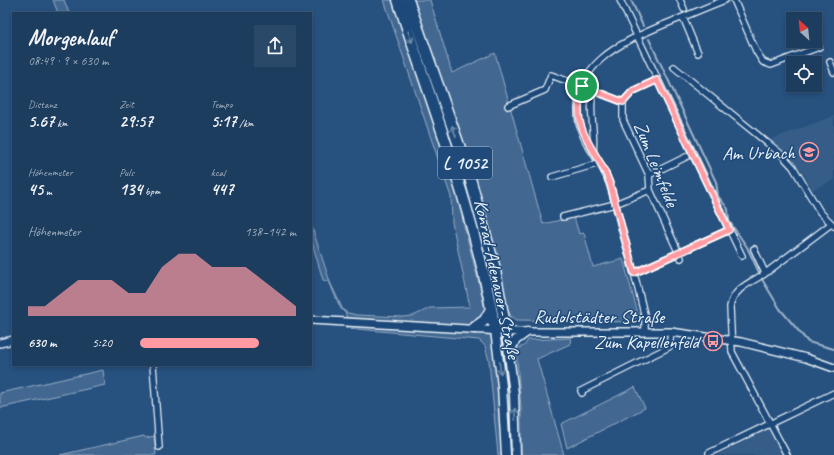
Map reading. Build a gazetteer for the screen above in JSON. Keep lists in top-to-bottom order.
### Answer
{
  "streets": {
    "highway": ["L 1052", "Konrad-Adenauer-Straße"],
    "street": ["Zum Leimfelde", "Rudolstädter Straße"]
  },
  "crossings": [
    ["Konrad-Adenauer-Straße", "Rudolstädter Straße"]
  ],
  "places": {
    "school or university": ["Am Urbach"],
    "bus stop": ["Zum Kapellenfeld"]
  },
  "north": "top left",
  "page": {
    "heading": ["Morgenlauf", "08:49 · 9 × 630 m"],
    "stats": [
      ["Distanz", "5.67 km"],
      ["Zeit", "29:57"],
      ["Tempo", "5:17 /km"],
      ["Höhenmeter", "45 m"],
      ["Puls", "134 bpm"],
      ["kcal", "447"]
    ],
    "chart": ["Höhenmeter", "138–142 m"],
    "list": [
      {
        "name": "630 m",
        "note": "5:20"
      }
    ]
  }
}
